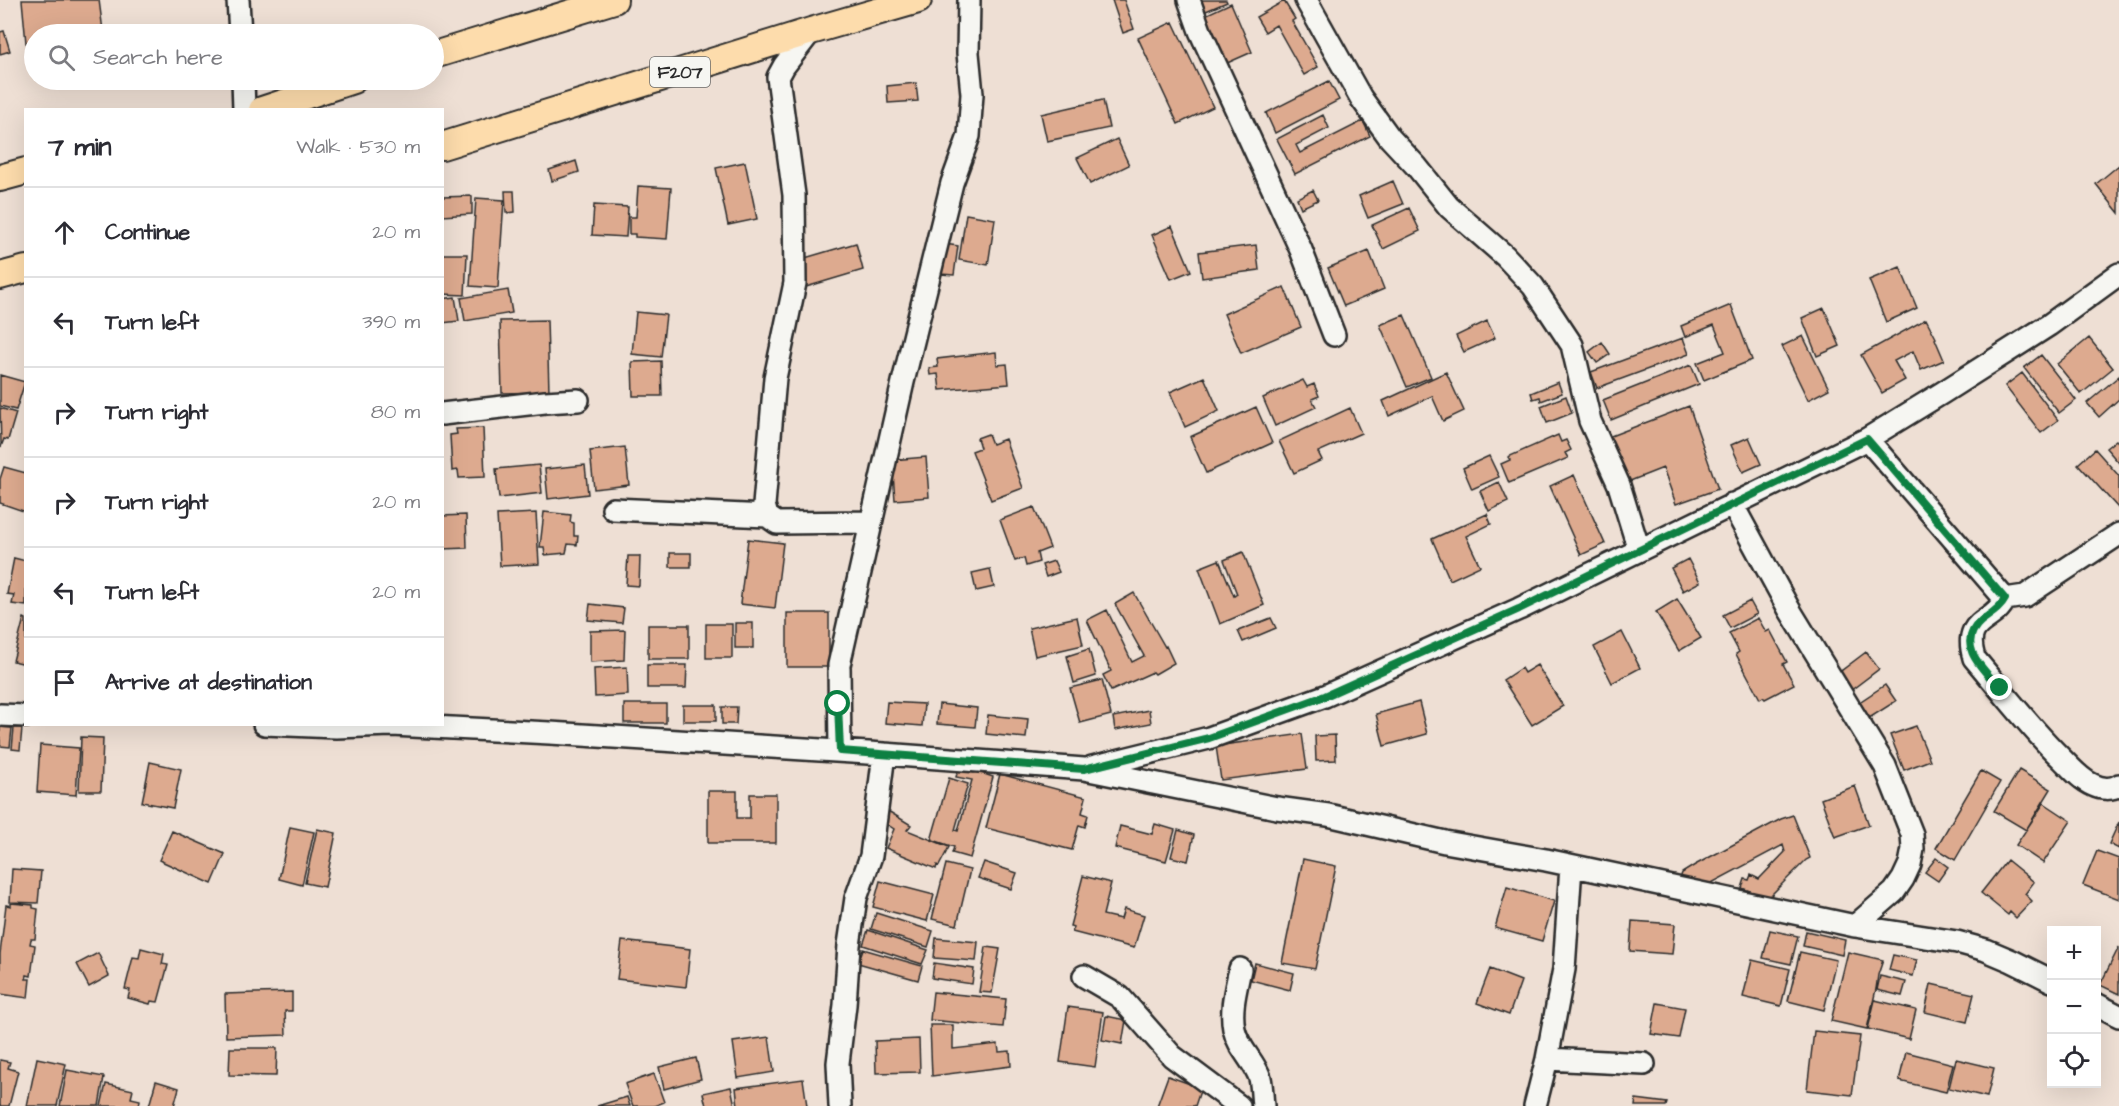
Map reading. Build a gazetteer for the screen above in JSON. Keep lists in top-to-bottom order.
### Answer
{
  "streets": {
    "main road": ["F207"]
  },
  "page": {
    "search": "Search here",
    "heading": ["7 min", "Walk · 530 m"],
    "list": [
      ["Continue", "20 m"],
      ["Turn left", "390 m"],
      ["Turn right", "80 m"],
      ["Turn right", "20 m"],
      ["Turn left", "20 m"],
      "Arrive at destination"
    ],
    "map_buttons": ["+", "−"]
  }
}
